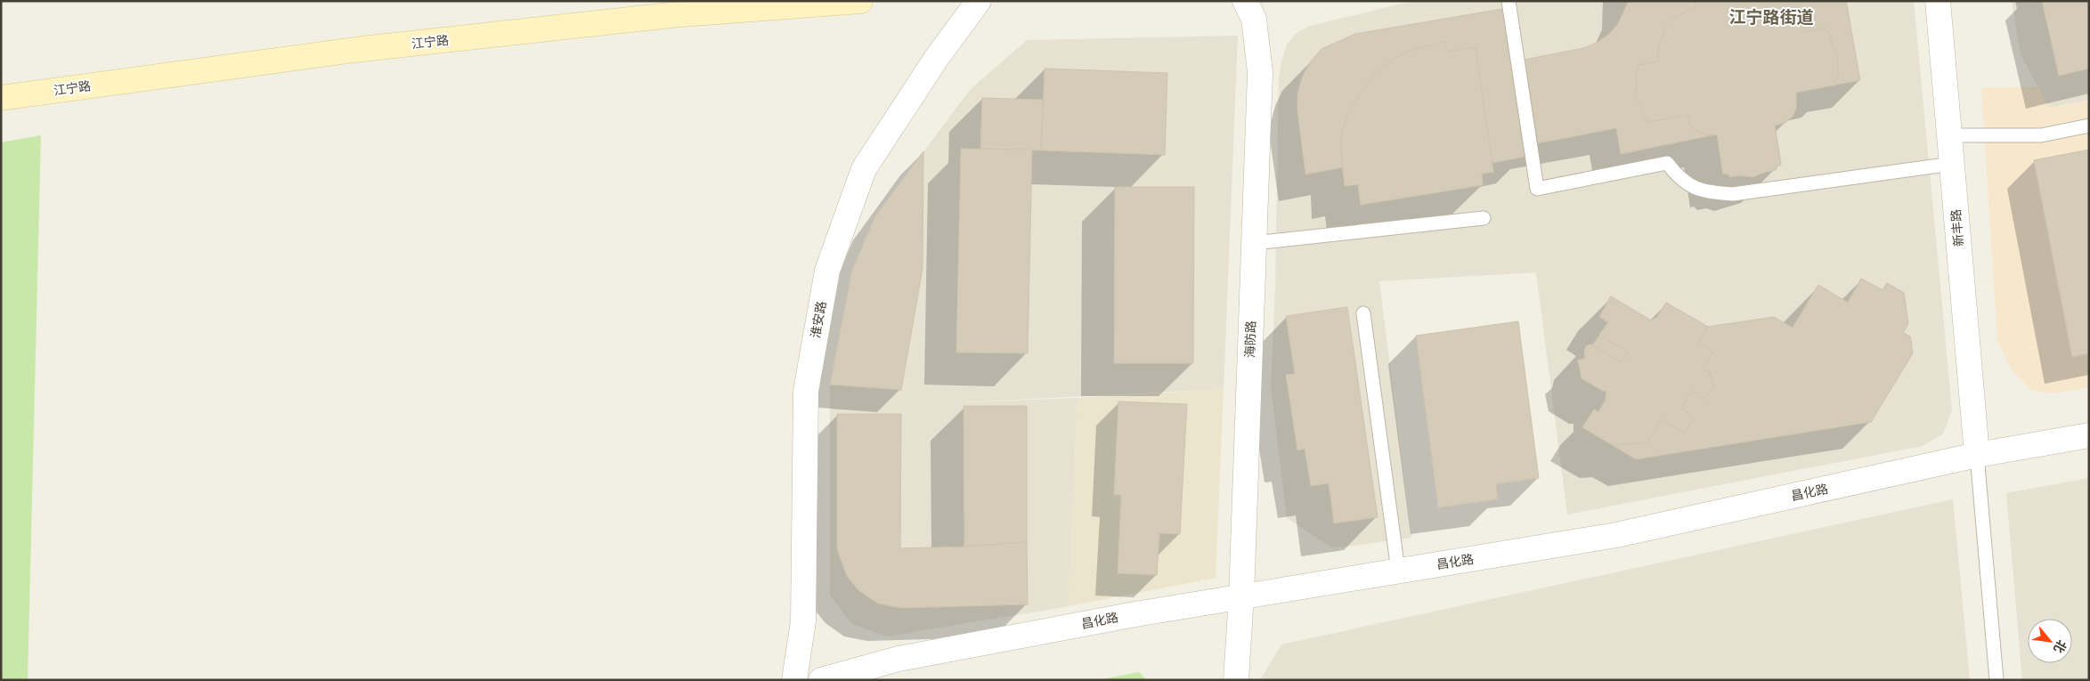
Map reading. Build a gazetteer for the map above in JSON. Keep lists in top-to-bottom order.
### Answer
{
  "streets": {
    "main road": ["江宁路"],
    "street": [
      "新丰路",
      "淮安路",
      "海防路",
      "昌化路"
    ]
  },
  "crossings": [
    ["新丰路", "昌化路"],
    ["海防路", "昌化路"]
  ],
  "districts": ["江宁路街道"],
  "north": "bottom right"
}
